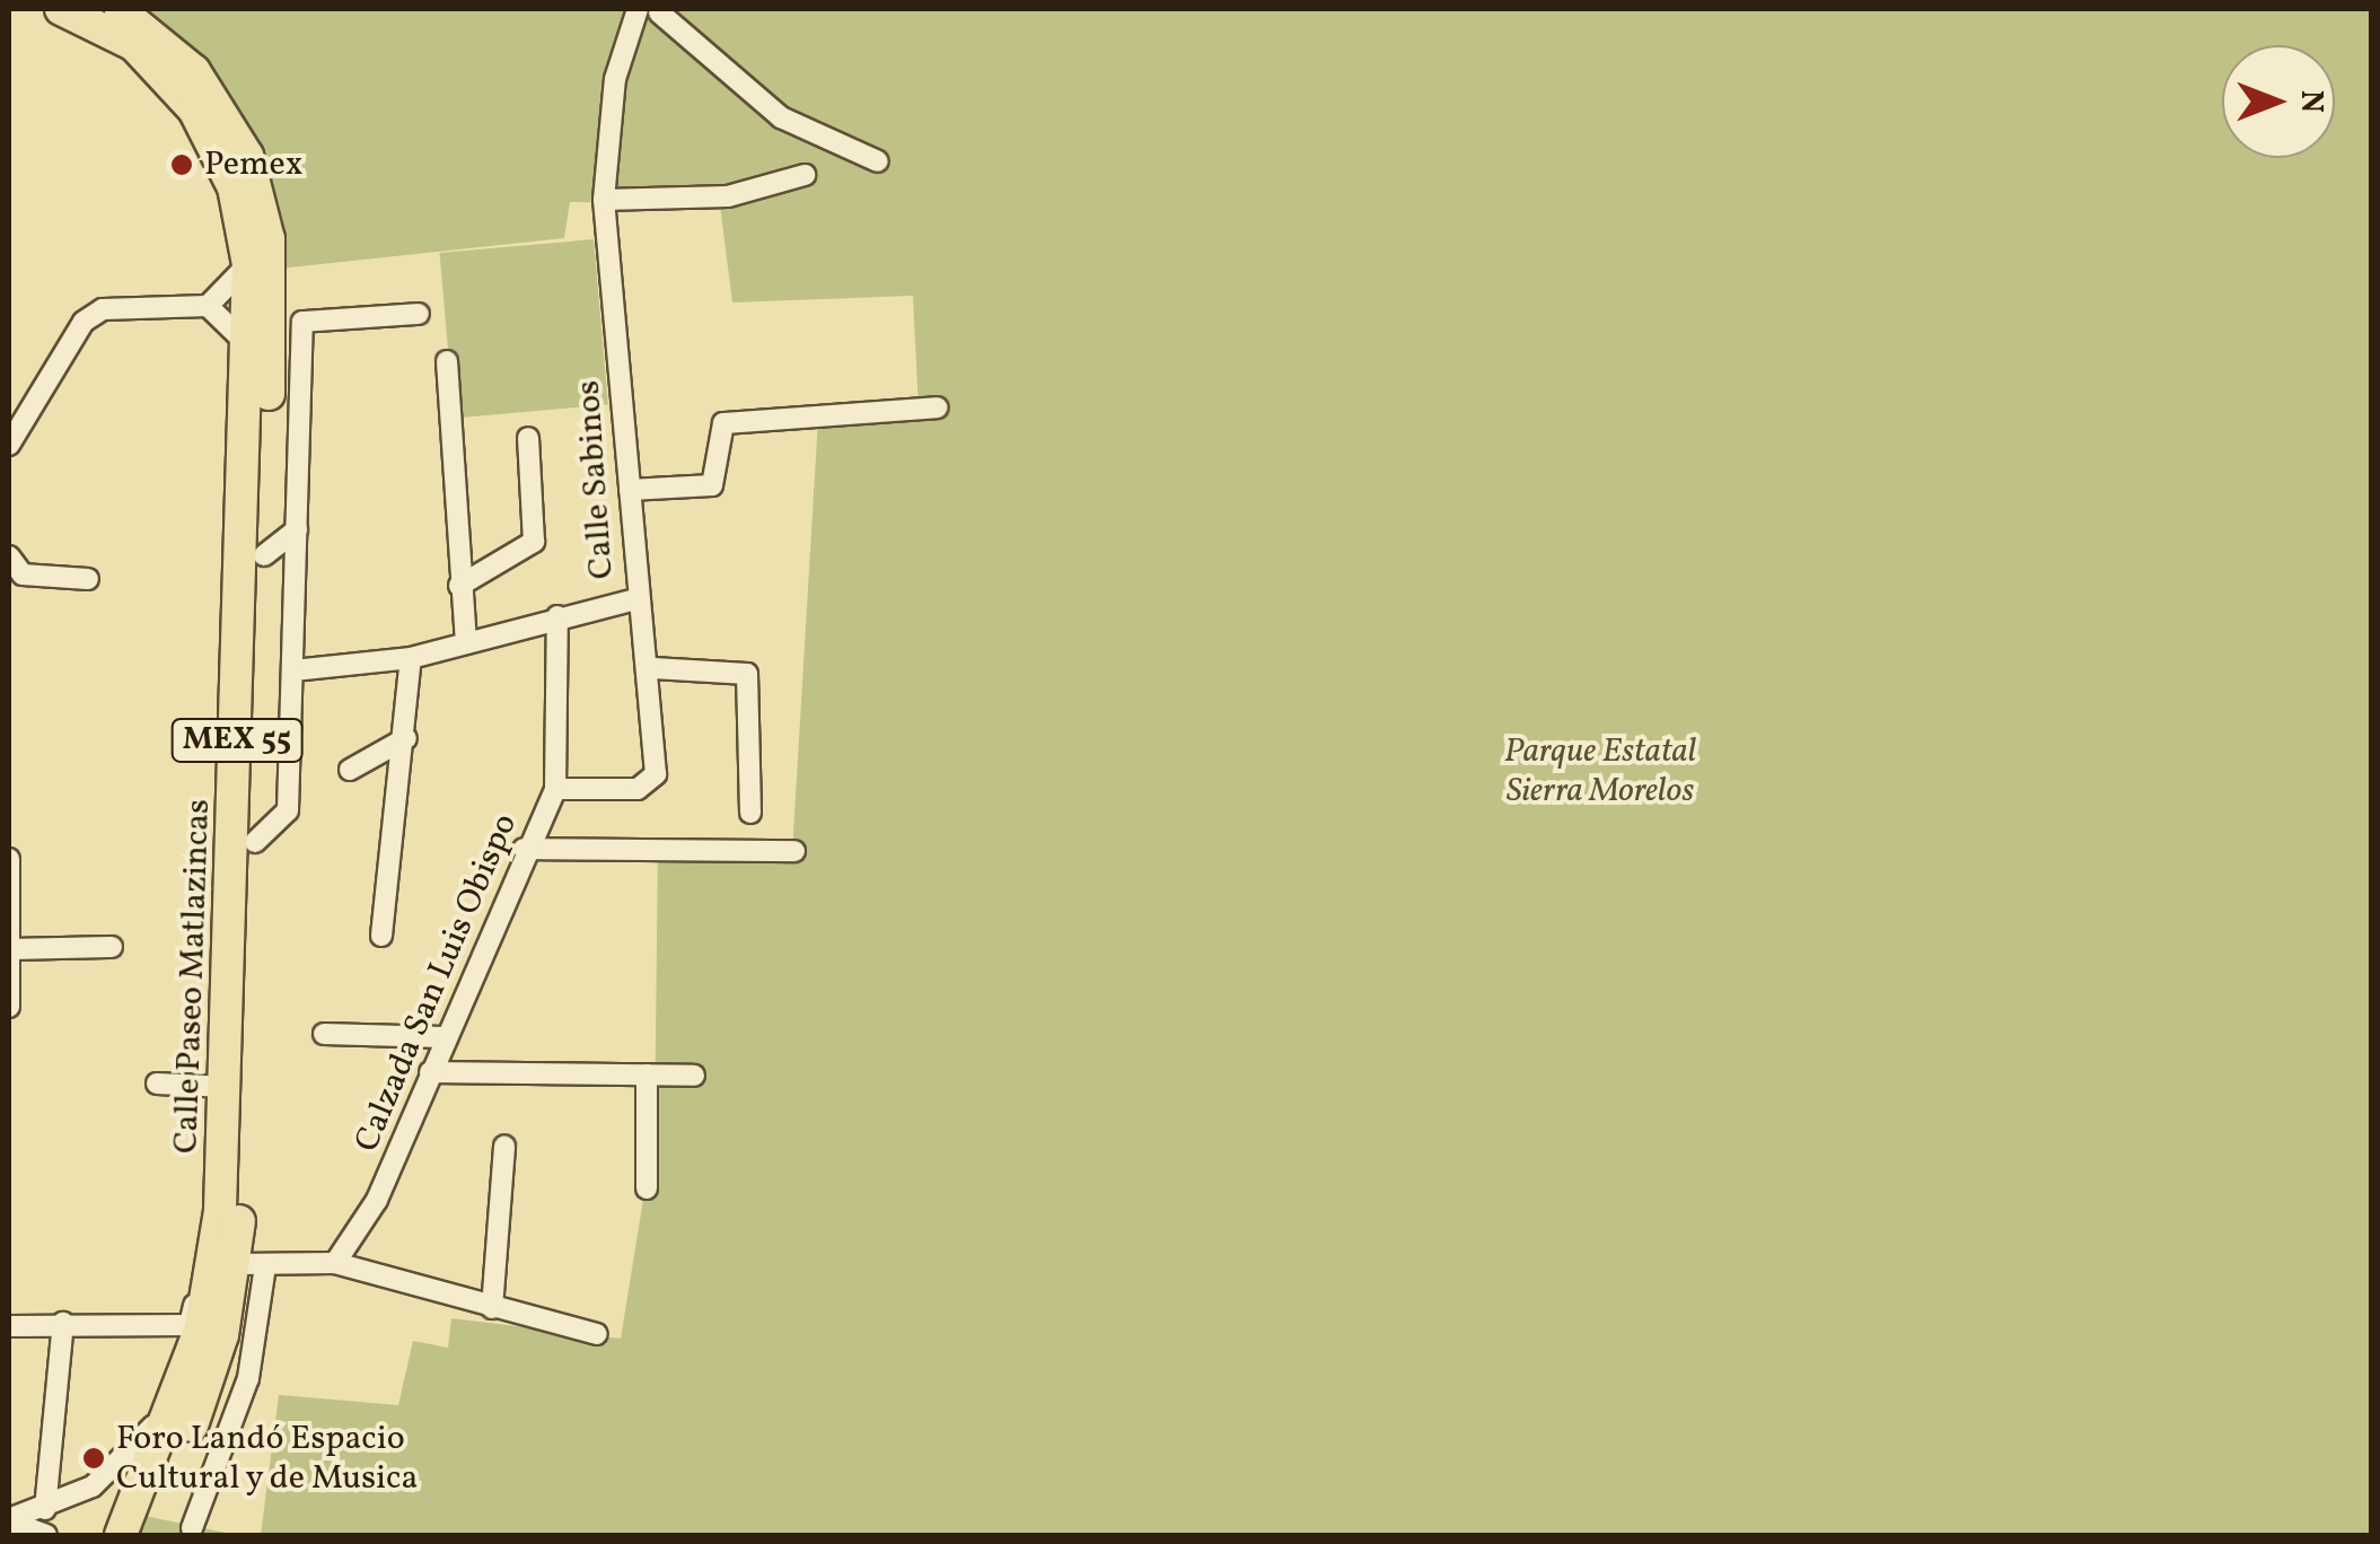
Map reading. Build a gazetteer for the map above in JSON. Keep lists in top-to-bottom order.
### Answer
{
  "streets": {
    "highway": ["MEX 55", "Calle Paseo Matlazincas"],
    "street": ["Calle Sabinos", "Calzada San Luis Obispo"]
  },
  "crossings": [
    ["Calle Sabinos", "Calzada San Luis Obispo"]
  ],
  "parks": ["Parque Estatal Sierra Morelos"],
  "places": ["Pemex", "Foro Landó Espacio Cultural y de Musica"],
  "north": "right"
}
